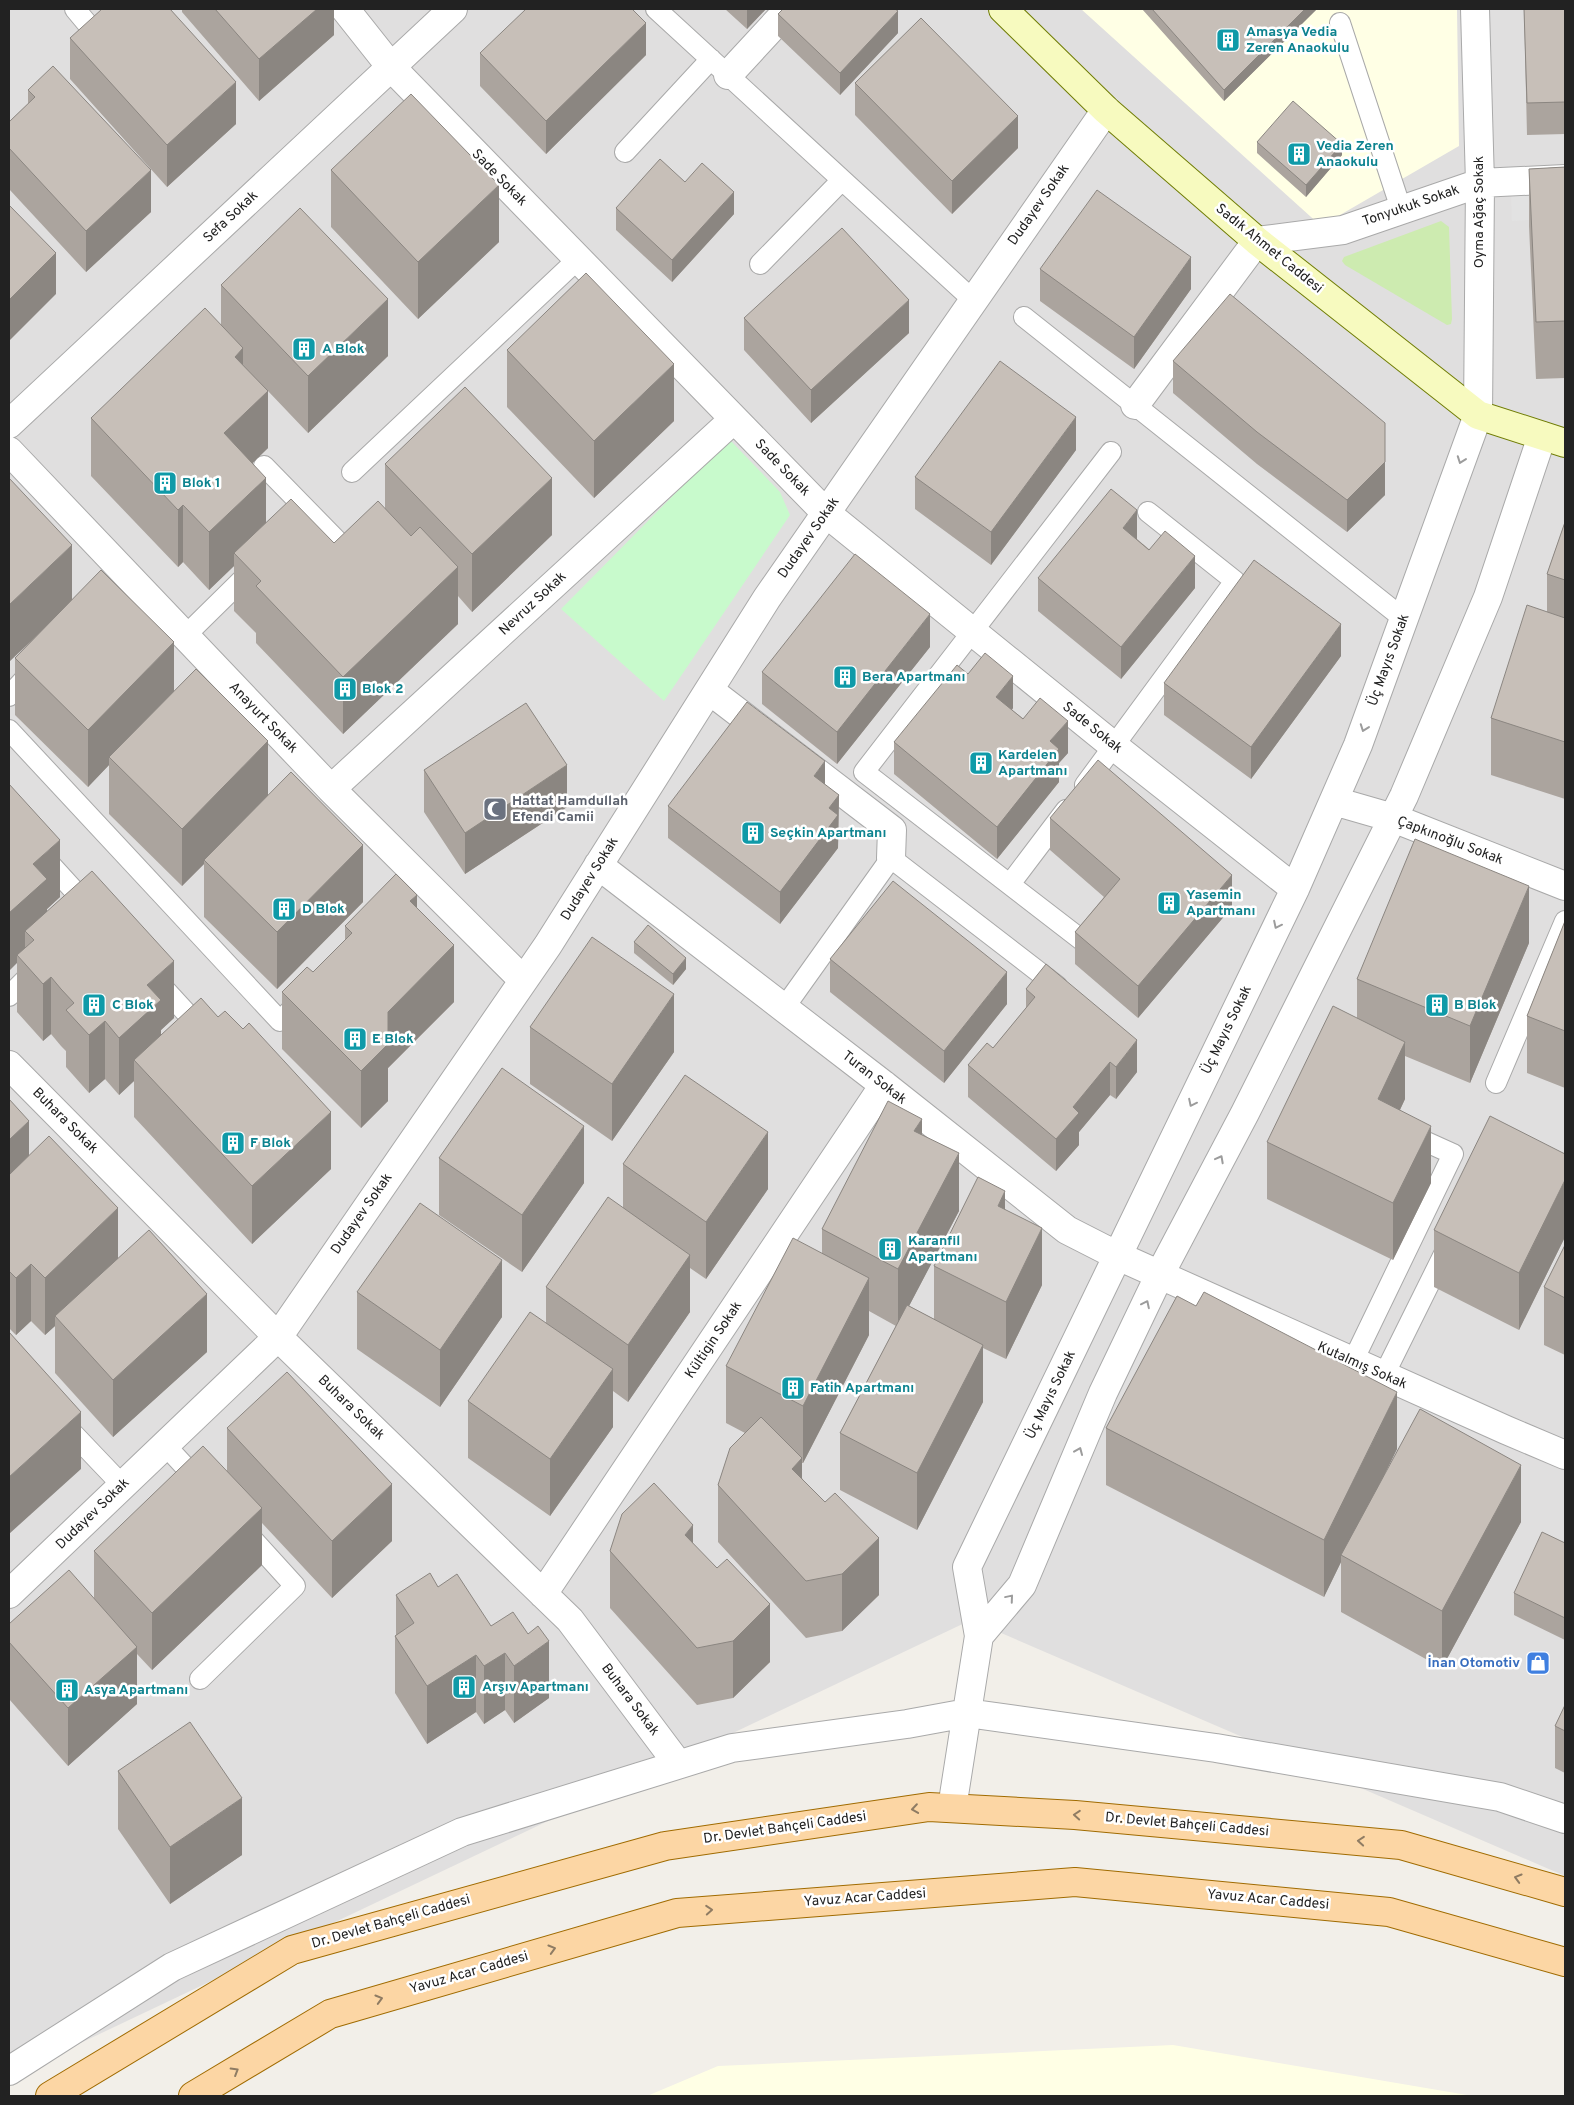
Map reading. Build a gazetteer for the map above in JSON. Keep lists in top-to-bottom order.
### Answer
{
  "streets": {
    "main road": ["Sadık Ahmet Caddesi", "Dr. Devlet Bahçeli Caddesi", "Yavuz Acar Caddesi"],
    "street": [
      "Sade Sokak",
      "Dudayev Sokak",
      "Tonyukuk Sokak",
      "Oyma Ağaç Sokak",
      "Sefa Sokak",
      "Nevruz Sokak",
      "Üç Mayıs Sokak",
      "Anayurt Sokak",
      "Çapkınoğlu Sokak",
      "Turan Sokak",
      "Buhara Sokak",
      "Kültigin Sokak",
      "Kutalmış Sokak"
    ]
  },
  "crossings": [
    ["Sade Sokak", "Dudayev Sokak"],
    ["Sade Sokak", "Sefa Sokak"],
    ["Sade Sokak", "Nevruz Sokak"],
    ["Sade Sokak", "Üç Mayıs Sokak"],
    ["Dudayev Sokak", "Sadık Ahmet Caddesi"],
    ["Dudayev Sokak", "Anayurt Sokak"],
    ["Dudayev Sokak", "Turan Sokak"],
    ["Dudayev Sokak", "Buhara Sokak"],
    ["Tonyukuk Sokak", "Oyma Ağaç Sokak"],
    ["Tonyukuk Sokak", "Sadık Ahmet Caddesi"],
    ["Oyma Ağaç Sokak", "Sadık Ahmet Caddesi"],
    ["Oyma Ağaç Sokak", "Üç Mayıs Sokak"],
    ["Sadık Ahmet Caddesi", "Üç Mayıs Sokak"],
    ["Nevruz Sokak", "Anayurt Sokak"],
    ["Üç Mayıs Sokak", "Çapkınoğlu Sokak"],
    ["Üç Mayıs Sokak", "Turan Sokak"],
    ["Üç Mayıs Sokak", "Dr. Devlet Bahçeli Caddesi"],
    ["Turan Sokak", "Kültigin Sokak"],
    ["Turan Sokak", "Kutalmış Sokak"],
    ["Buhara Sokak", "Kültigin Sokak"]
  ],
  "one_way": ["Dr. Devlet Bahçeli Caddesi", "Yavuz Acar Caddesi"],
  "places": {
    "building": [
      "Amasya Vedia Zeren Anaokulu",
      "Vedia Zeren Anaokulu",
      "A Blok",
      "Blok 1",
      "Bera Apartmanı",
      "Blok 2",
      "Kardelen Apartmanı",
      "Seçkin Apartmanı",
      "Yasemin Apartmanı",
      "D Blok",
      "C Blok",
      "B Blok",
      "E Blok",
      "F Blok",
      "Karanfil Apartmanı",
      "Fatih Apartmanı",
      "Arşıv Apartmanı",
      "Asya Apartmanı"
    ],
    "mosque": ["Hattat Hamdullah Efendi Camii"],
    "shop": ["İnan Otomotiv"]
  }
}
